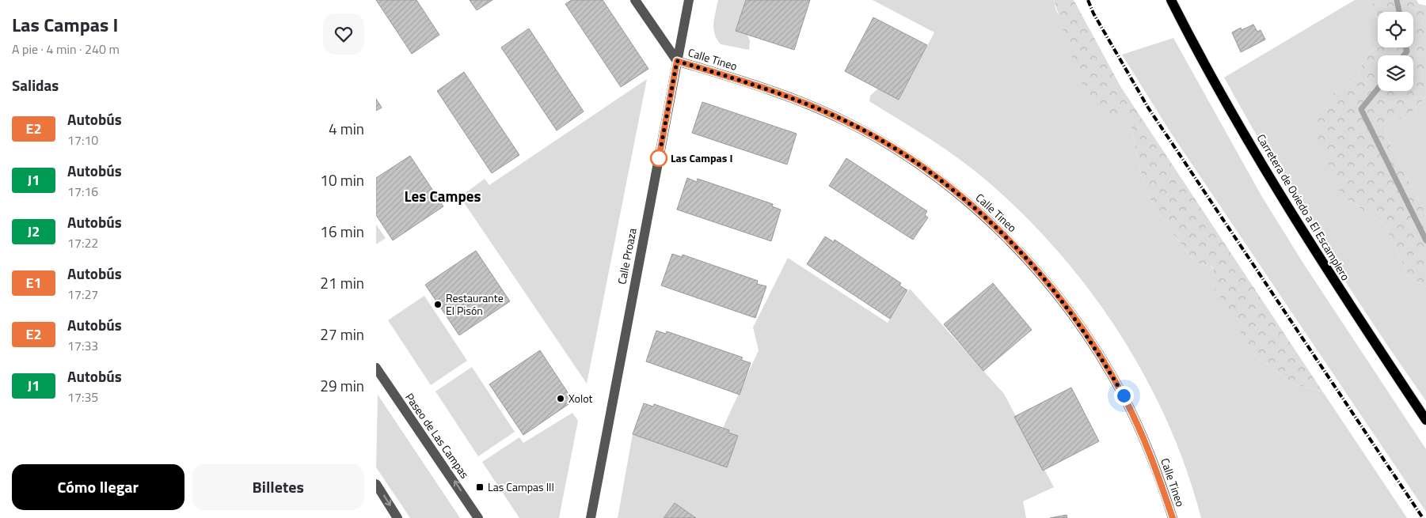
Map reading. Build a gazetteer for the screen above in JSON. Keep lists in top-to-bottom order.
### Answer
{
  "streets": {
    "main road": ["Carretera de Oviedo a El Escamplero"],
    "street": ["Calle Tineo", "Calle Proaza", "Paseo de Las Campas"]
  },
  "crossings": [
    ["Calle Tineo", "Calle Proaza"]
  ],
  "one_way": ["Paseo de Las Campas"],
  "districts": ["Les Campes"],
  "places": {
    "other": ["Las Campas I", "Restaurante El Pisón", "Xolot"],
    "transit": ["Las Campas III"]
  },
  "lines": ["bus line E2"],
  "page": {
    "heading": [
      ["Las Campas I", "A pie · 4 min · 240 m"],
      "Salidas"
    ],
    "list": [
      {
        "mark": "E2",
        "name": "Autobús",
        "note": "17:10",
        "value": "4 min"
      },
      {
        "mark": "J1",
        "name": "Autobús",
        "note": "17:16",
        "value": "10 min"
      },
      {
        "mark": "J2",
        "name": "Autobús",
        "note": "17:22",
        "value": "16 min"
      },
      {
        "mark": "E1",
        "name": "Autobús",
        "note": "17:27",
        "value": "21 min"
      },
      {
        "mark": "E2",
        "name": "Autobús",
        "note": "17:33",
        "value": "27 min"
      },
      {
        "mark": "J1",
        "name": "Autobús",
        "note": "17:35",
        "value": "29 min"
      }
    ],
    "buttons": ["Cómo llegar", "Billetes"]
  }
}
